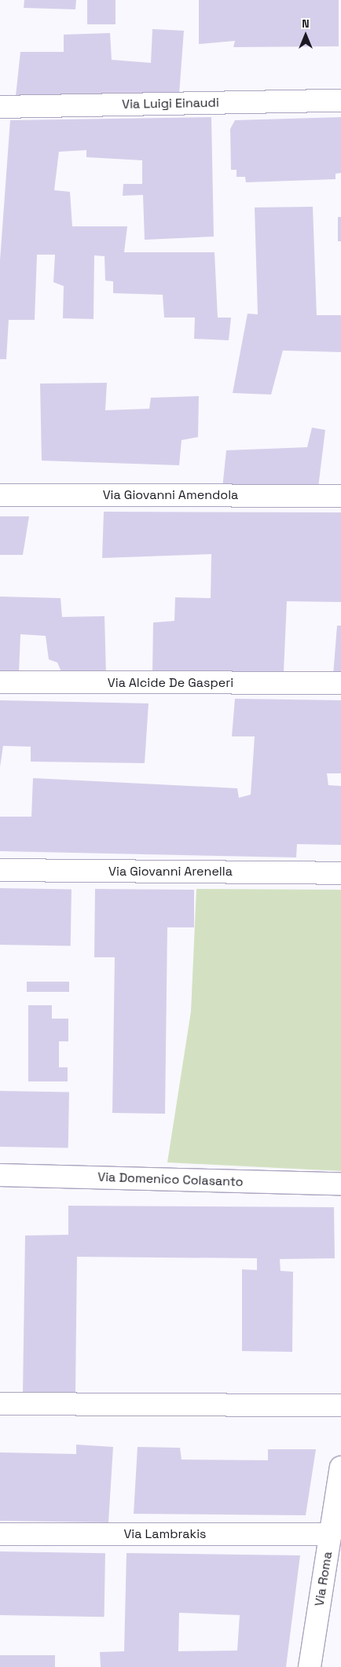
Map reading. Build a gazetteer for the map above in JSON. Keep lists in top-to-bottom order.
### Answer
{
  "streets": {
    "street": [
      "Via Luigi Einaudi",
      "Via Giovanni Amendola",
      "Via Alcide De Gasperi",
      "Via Giovanni Arenella",
      "Via Domenico Colasanto",
      "Via Lambrakis",
      "Via Roma"
    ]
  },
  "crossings": [
    ["Via Lambrakis", "Via Roma"]
  ],
  "north": "top"
}
